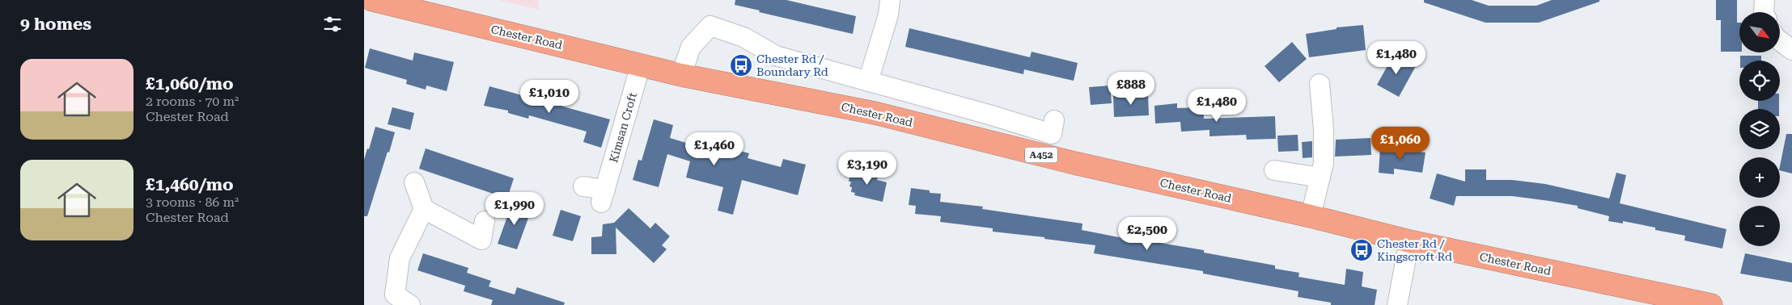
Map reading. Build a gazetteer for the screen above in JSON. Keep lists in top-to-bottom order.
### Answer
{
  "streets": {
    "highway": ["Chester Road", "A452"],
    "street": ["Kimsan Croft"]
  },
  "crossings": [
    ["Chester Road", "Kimsan Croft"]
  ],
  "places": {
    "bus stop": ["Chester Rd / Boundary Rd", "Chester Rd / Kingscroft Rd"]
  },
  "north": "bottom right",
  "page": {
    "heading": "9 homes",
    "map_buttons": ["+", "−"],
    "price": [
      "£1,480",
      "£888",
      "£1,010",
      "£1,480",
      "£1,060",
      "£1,460",
      "£3,190",
      "£1,990",
      "£2,500"
    ],
    "list": [
      {
        "name": "£1,060/mo",
        "note": "2 rooms · 70 m² · Chester Road"
      },
      {
        "name": "£1,460/mo",
        "note": "3 rooms · 86 m² · Chester Road"
      }
    ]
  }
}
